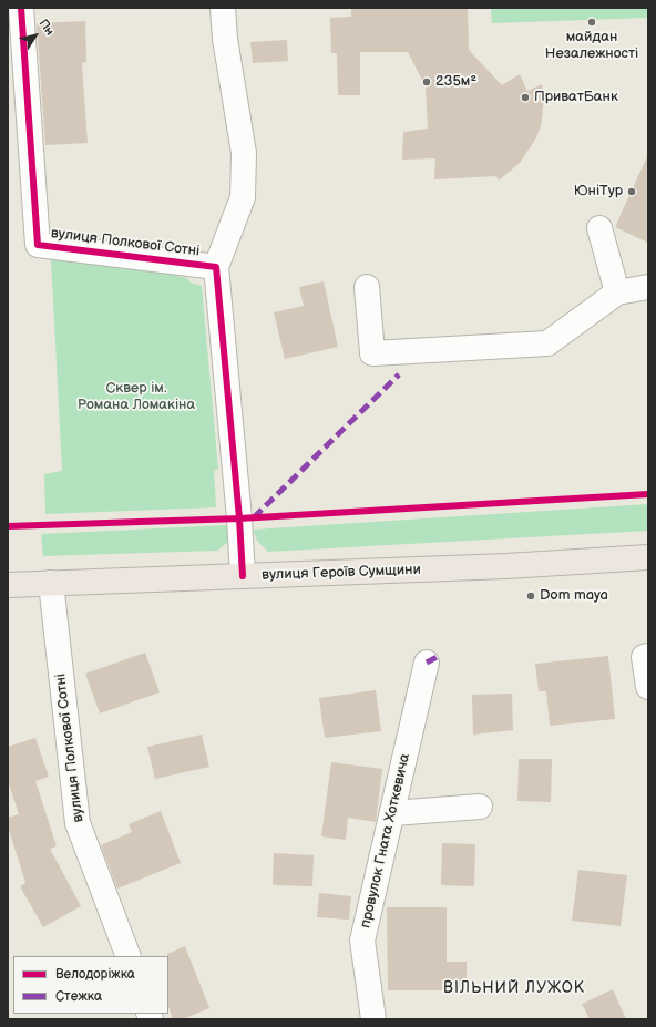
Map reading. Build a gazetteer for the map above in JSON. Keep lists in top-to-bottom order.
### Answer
{
  "streets": {
    "main road": ["вулиця Героїв Сумщини"],
    "street": ["вулиця Полкової Сотні", "провулок Гната Хоткевича"]
  },
  "crossings": [
    ["вулиця Полкової Сотні", "вулиця Героїв Сумщини"]
  ],
  "districts": ["ВІЛЬНИЙ ЛУЖОК"],
  "parks": ["Сквер ім. Романа Ломакіна"],
  "places": [
    "майдан Незалежності",
    "235м²",
    "ПриватБанк",
    "ЮніТур",
    "Dom maya"
  ],
  "legend": ["Велодоріжка", "Стежка"],
  "north": "top right"
}
